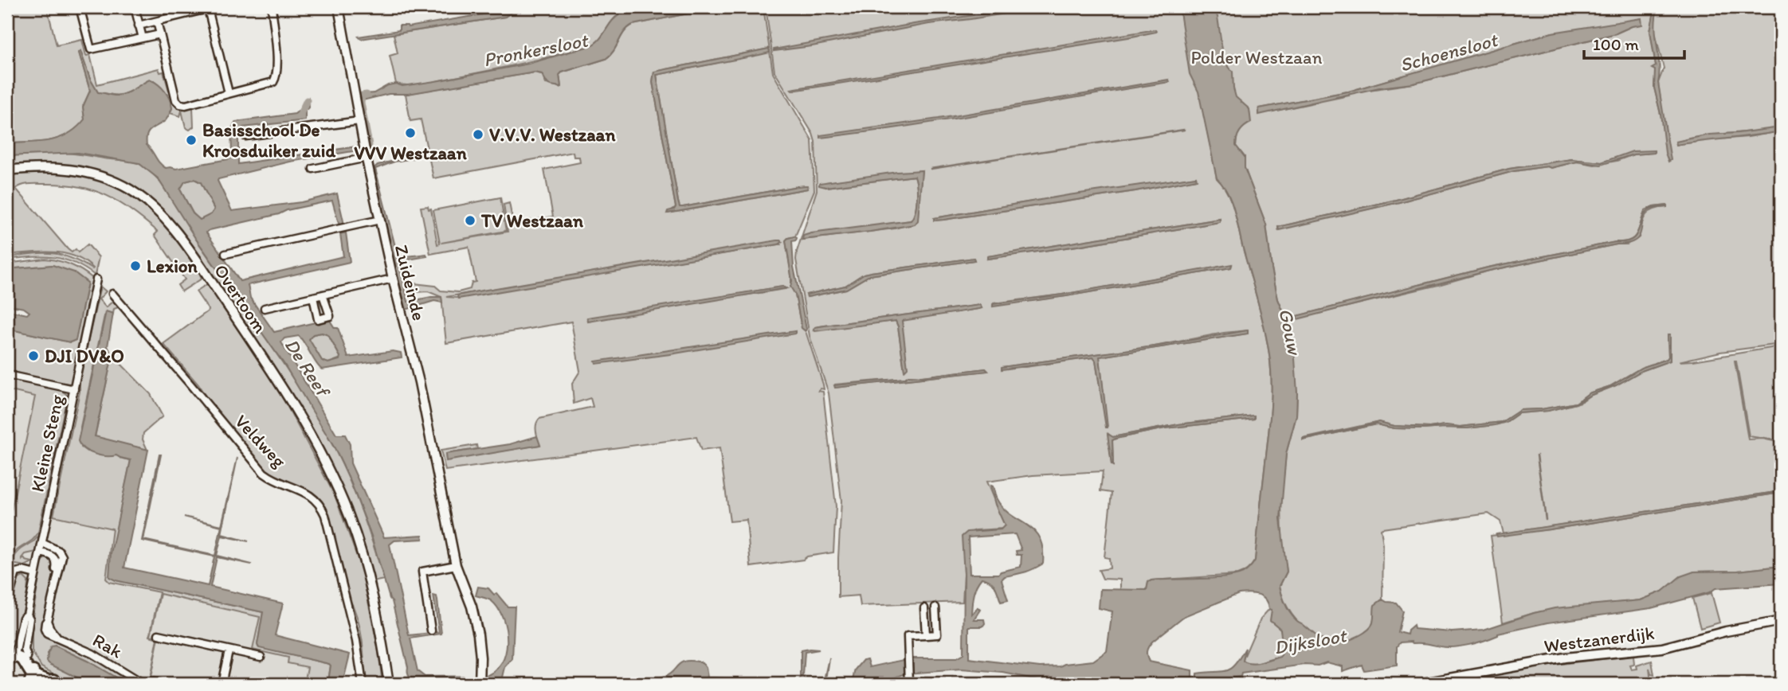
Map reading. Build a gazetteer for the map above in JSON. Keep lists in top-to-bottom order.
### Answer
{
  "streets": {
    "street": [
      "Zuideinde",
      "Overtoom",
      "Veldweg",
      "Kleine Steng",
      "Westzanerdijk",
      "Rak"
    ]
  },
  "crossings": [
    ["Kleine Steng", "Rak"]
  ],
  "water": [
    "Pronkersloot",
    "Schoensloot",
    "Gouw",
    "De Reef",
    "Dijksloot"
  ],
  "parks": ["Polder Westzaan"],
  "places": [
    "VVV Westzaan",
    "V.V.V. Westzaan",
    "Basisschool De Kroosduiker zuid",
    "TV Westzaan",
    "Lexion",
    "DJI DV&O"
  ],
  "scale_bar": "100 m"
}
